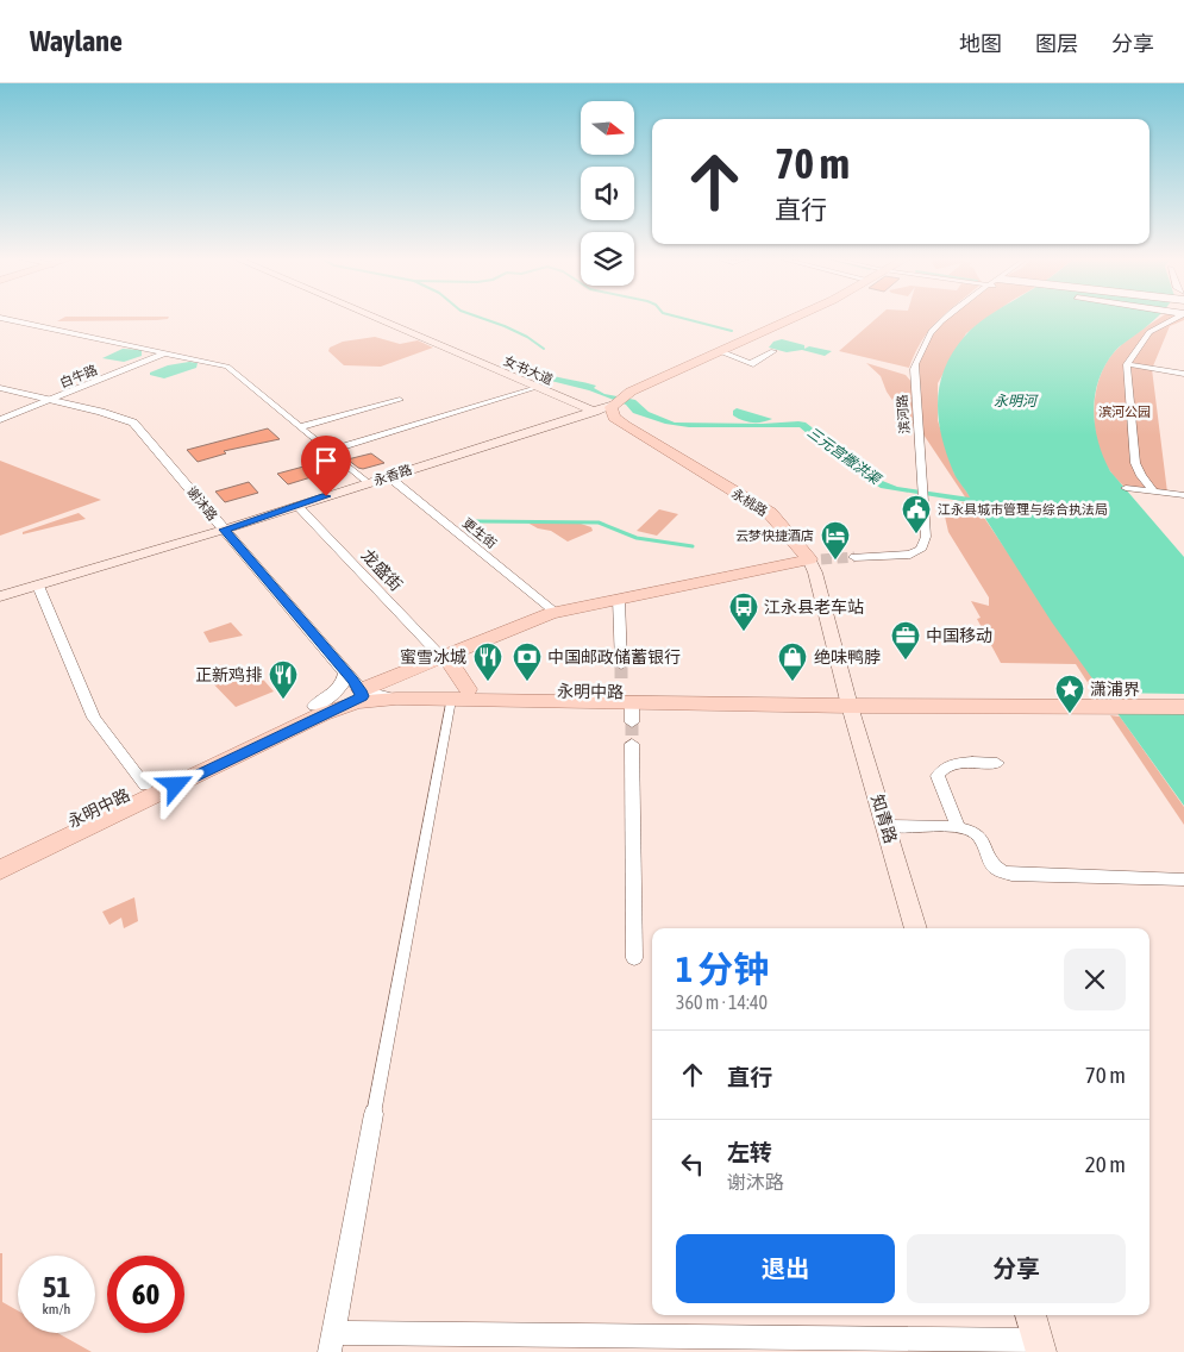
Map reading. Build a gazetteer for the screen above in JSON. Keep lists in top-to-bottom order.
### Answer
{
  "streets": {
    "main road": [
      "女书大道",
      "永香路",
      "永桃路",
      "永明中路",
      "知青路"
    ],
    "street": [
      "白牛路",
      "滨河路",
      "谢沐路",
      "更生街",
      "龙盛街"
    ]
  },
  "crossings": [
    ["女书大道", "永香路"],
    ["白牛路", "谢沐路"],
    ["永香路", "永桃路"],
    ["永香路", "谢沐路"],
    ["永香路", "更生街"],
    ["永香路", "龙盛街"],
    ["永桃路", "永明中路"],
    ["永桃路", "知青路"],
    ["谢沐路", "永明中路"],
    ["永明中路", "知青路"]
  ],
  "water": ["永明河", "三元宫撇洪渠"],
  "parks": ["滨河公园"],
  "places": {
    "public building": ["江永县城市管理与综合执法局"],
    "hotel": ["云梦快捷酒店"],
    "bus stop": ["江永县老车站"],
    "office": ["中国移动"],
    "restaurant": ["蜜雪冰城", "正新鸡排"],
    "bank": ["中国邮政储蓄银行"],
    "shop": ["绝味鸭脖"],
    "place": ["潇浦界"]
  },
  "north": "right",
  "page": {
    "header": "Waylane",
    "nav": ["地图", "图层", "分享"],
    "turn": ["70 m", "直行"],
    "heading": ["1 分钟", "360 m · 14:40"],
    "list": [
      {
        "name": "直行",
        "value": "70 m"
      },
      {
        "name": "左转",
        "note": "谢沐路",
        "value": "20 m"
      }
    ],
    "buttons": ["退出", "分享"],
    "speed": "51 km/h",
    "limit": "60"
  }
}
